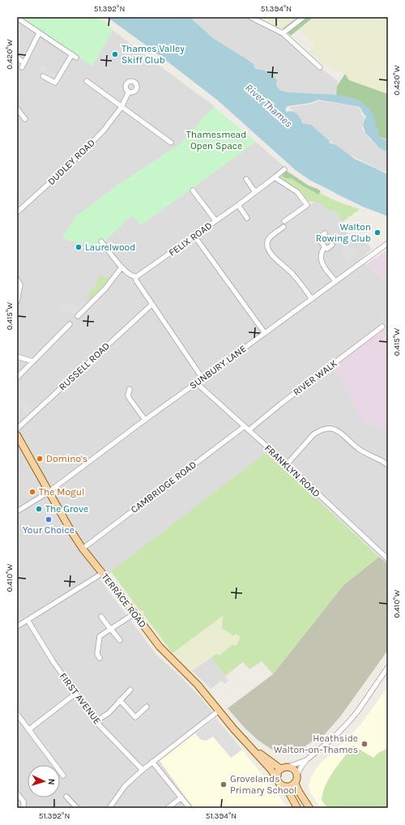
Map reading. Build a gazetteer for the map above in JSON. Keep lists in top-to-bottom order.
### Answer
{
  "streets": {
    "main road": ["TERRACE ROAD"],
    "street": [
      "DUDLEY ROAD",
      "FELIX ROAD",
      "RUSSELL ROAD",
      "SUNBURY LANE",
      "RIVER WALK",
      "FRANKLYN ROAD",
      "CAMBRIDGE ROAD",
      "FIRST AVENUE"
    ]
  },
  "crossings": [
    ["SUNBURY LANE", "FRANKLYN ROAD"],
    ["SUNBURY LANE", "TERRACE ROAD"],
    ["RIVER WALK", "FRANKLYN ROAD"],
    ["FRANKLYN ROAD", "CAMBRIDGE ROAD"],
    ["CAMBRIDGE ROAD", "TERRACE ROAD"]
  ],
  "water": ["River Thames"],
  "parks": ["Thamesmead Open Space"],
  "places": [
    "Thames Valley Skiff Club",
    "Walton Rowing Club",
    "Laurelwood",
    "Domino's",
    "The Mogul",
    "The Grove",
    "Your Choice",
    "Heathside Walton-on-Thames",
    "Grovelands Primary School"
  ],
  "north": "right",
  "coordinates": [
    "51.392°N",
    "51.394°N",
    "0.420°W",
    "0.415°W",
    "0.410°W"
  ]
}
